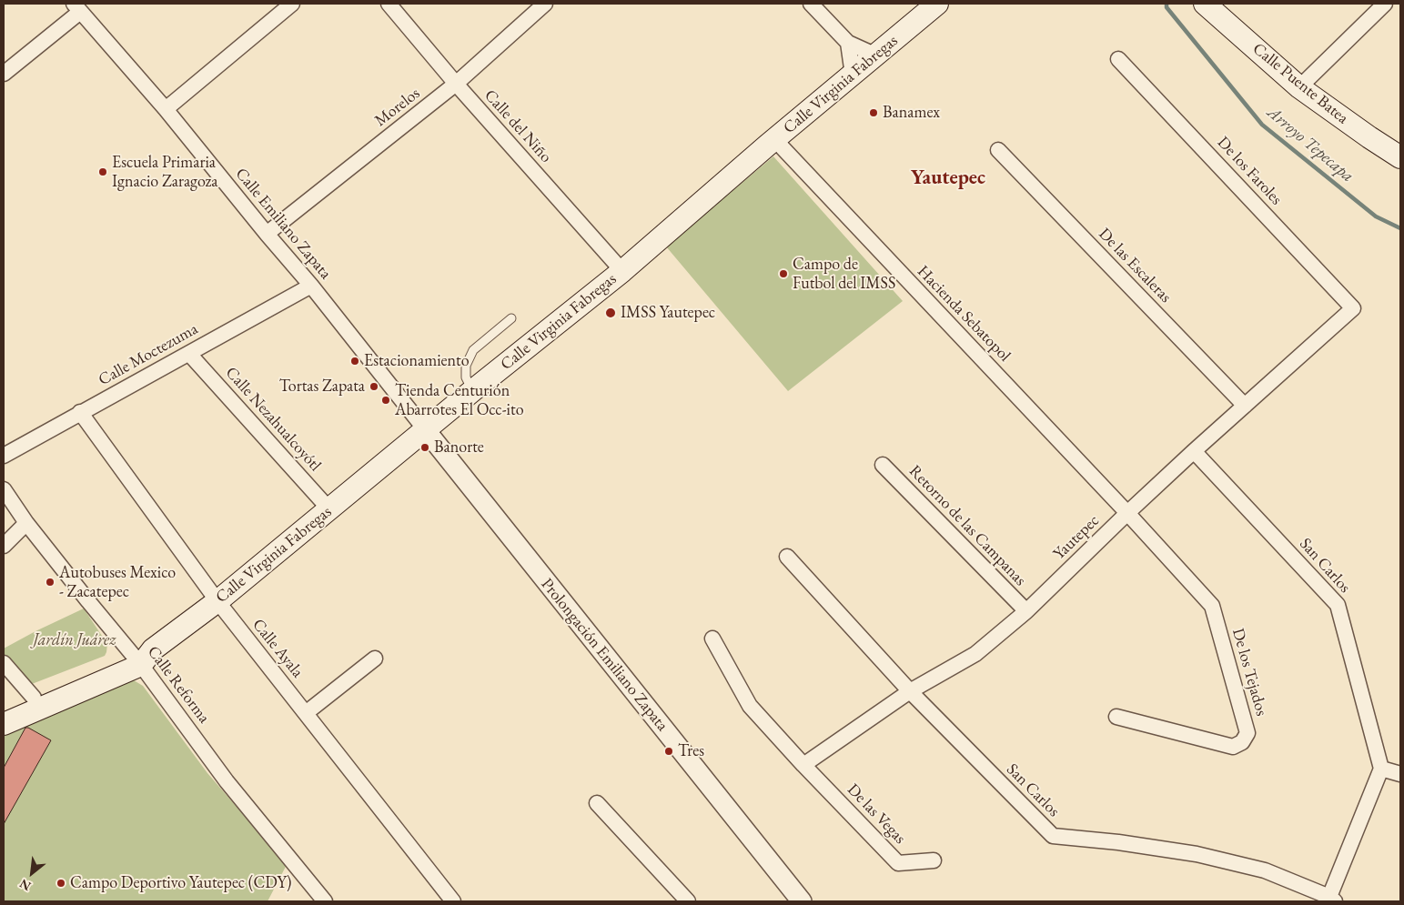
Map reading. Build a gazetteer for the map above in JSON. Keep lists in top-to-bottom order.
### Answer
{
  "streets": {
    "main road": ["Calle Puente Batea", "Calle Virginia Fabregas"],
    "street": [
      "Morelos",
      "Calle del Niño",
      "De los Faroles",
      "Calle Emiliano Zapata",
      "De las Escaleras",
      "Hacienda Sebatopol",
      "Calle Moctezuma",
      "Calle Nezahualcoyótl",
      "Retorno de las Campanas",
      "Yautepec",
      "San Carlos",
      "Calle Ayala",
      "Prolongación Emiliano Zapata",
      "De los Tejados",
      "Calle Reforma",
      "De las Vegas"
    ]
  },
  "crossings": [
    ["Calle Virginia Fabregas", "Calle del Niño"],
    ["Calle Virginia Fabregas", "Calle Emiliano Zapata"],
    ["Calle Virginia Fabregas", "Hacienda Sebatopol"],
    ["Calle Virginia Fabregas", "Calle Nezahualcoyótl"],
    ["Calle Virginia Fabregas", "Calle Ayala"],
    ["Calle Virginia Fabregas", "Prolongación Emiliano Zapata"],
    ["Calle Virginia Fabregas", "Calle Reforma"],
    ["Morelos", "Calle del Niño"],
    ["Morelos", "Calle Emiliano Zapata"],
    ["De los Faroles", "Yautepec"],
    ["Calle Emiliano Zapata", "Calle Moctezuma"],
    ["Calle Emiliano Zapata", "Prolongación Emiliano Zapata"],
    ["De las Escaleras", "Yautepec"],
    ["Hacienda Sebatopol", "Yautepec"],
    ["Hacienda Sebatopol", "De los Tejados"],
    ["Calle Moctezuma", "Calle Nezahualcoyótl"],
    ["Calle Moctezuma", "Calle Ayala"],
    ["Retorno de las Campanas", "Yautepec"],
    ["Yautepec", "San Carlos"],
    ["Yautepec", "De los Tejados"],
    ["Yautepec", "De las Vegas"]
  ],
  "districts": ["Yautepec"],
  "water": ["Arroyo Tepecapa"],
  "parks": ["Jardín Juárez"],
  "places": [
    "Banamex",
    "Escuela Primaria Ignacio Zaragoza",
    "Campo de Futbol del IMSS",
    "IMSS Yautepec",
    "Estacionamiento",
    "Tortas Zapata",
    "Tienda Centurión Abarrotes El Occ-ito",
    "Banorte",
    "Autobuses Mexico - Zacatepec",
    "Tres",
    "Campo Deportivo Yautepec (CDY)"
  ],
  "north": "bottom left"
}
